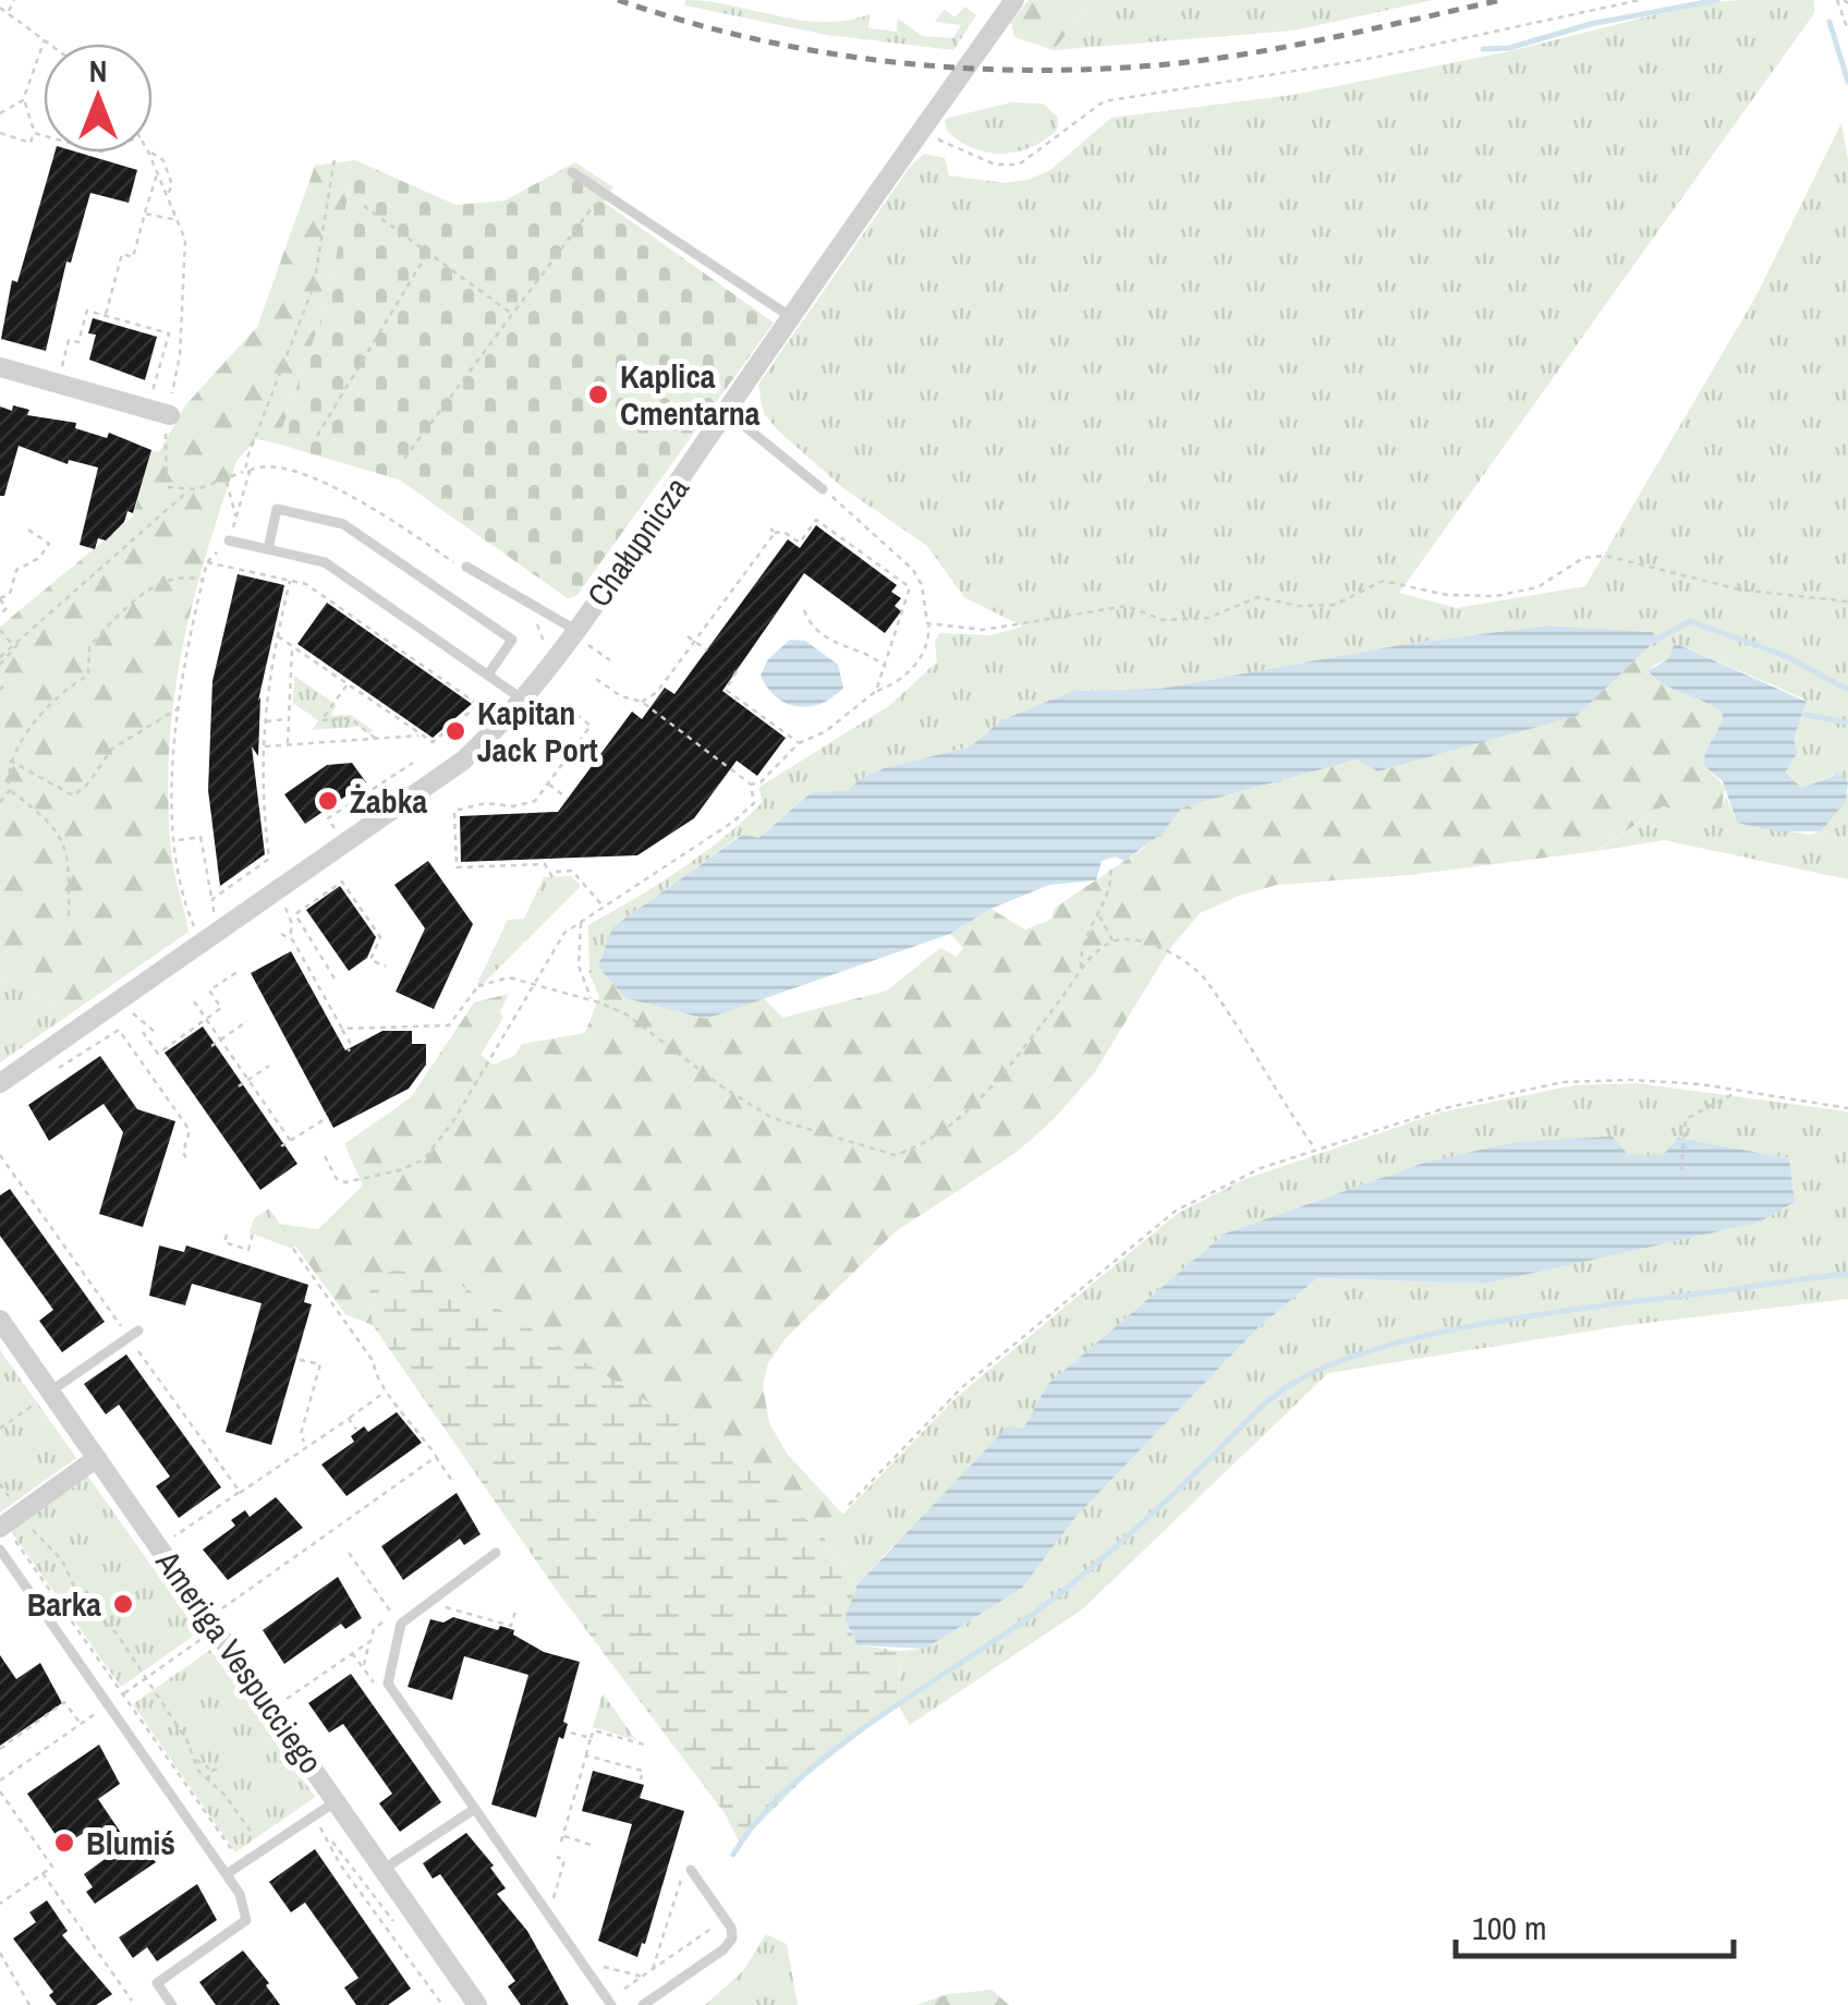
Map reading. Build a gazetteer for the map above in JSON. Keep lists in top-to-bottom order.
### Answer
{
  "streets": {
    "street": ["Chałupnicza", "Ameriga Vespucciego"]
  },
  "places": [
    "Kaplica Cmentarna",
    "Kapitan Jack Port",
    "Żabka",
    "Barka",
    "Blumiś"
  ],
  "scale_bar": "100 m",
  "north": "top"
}
